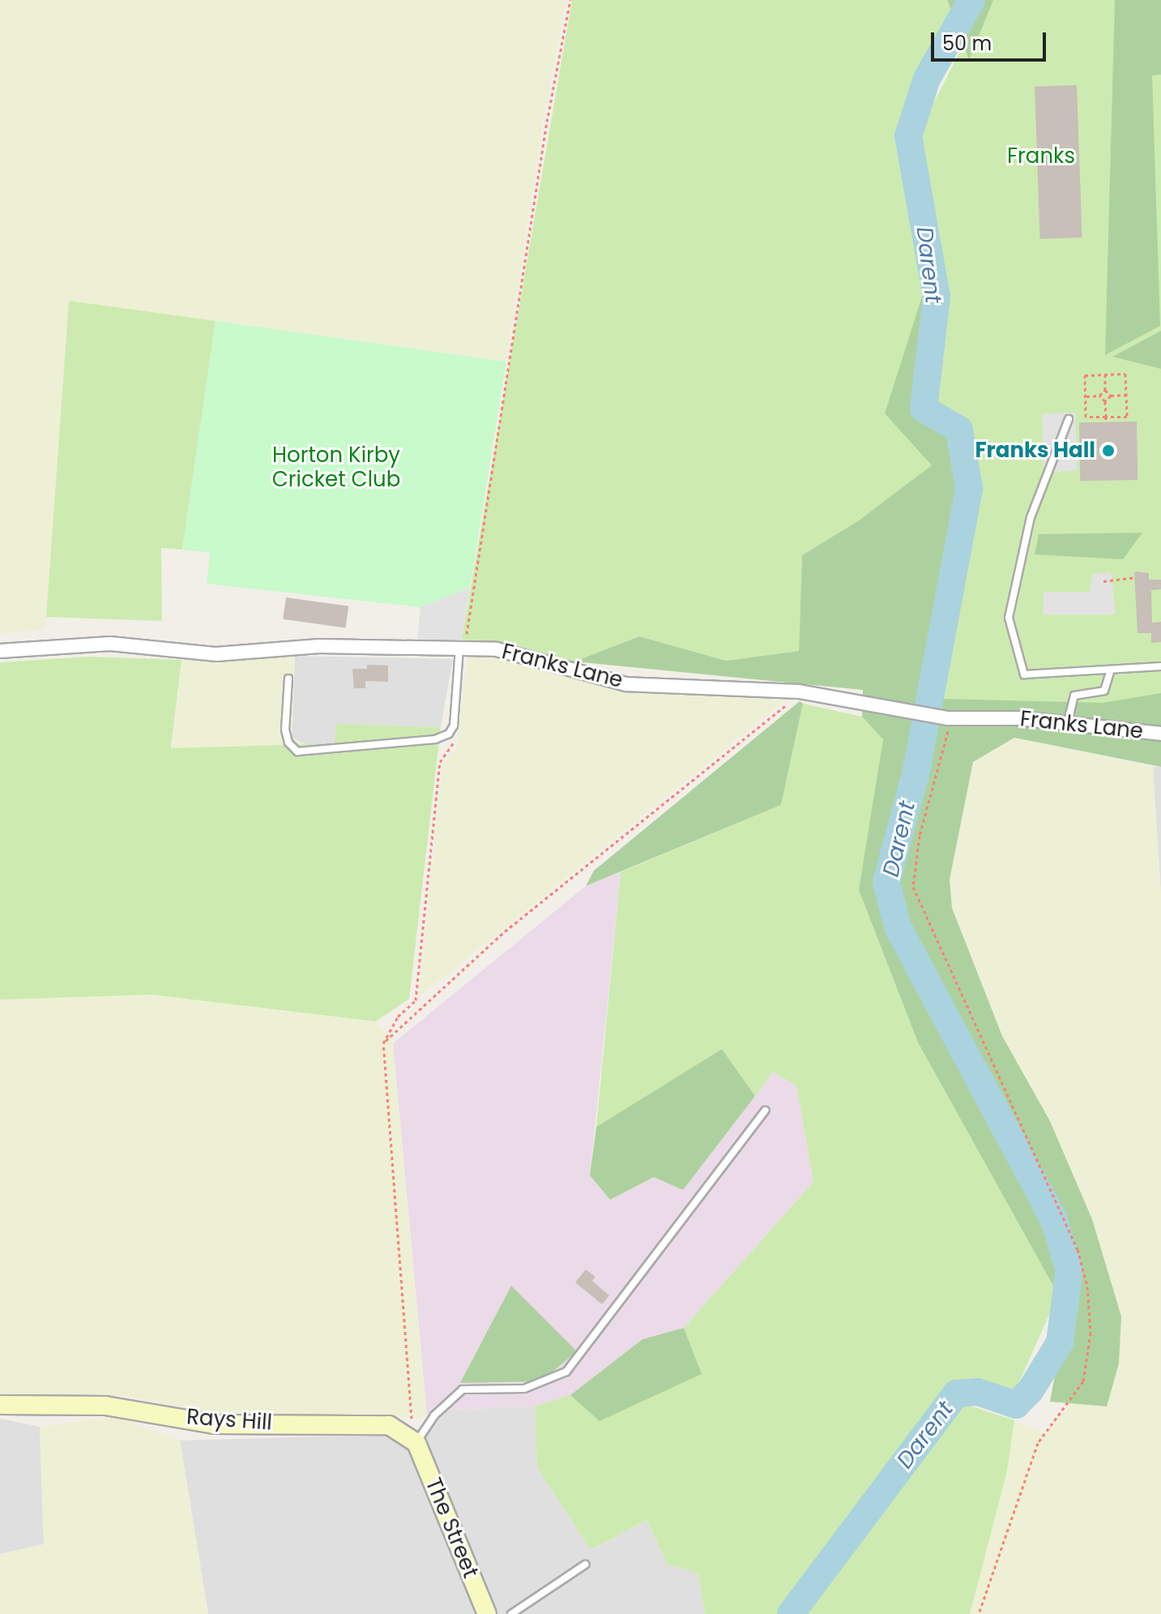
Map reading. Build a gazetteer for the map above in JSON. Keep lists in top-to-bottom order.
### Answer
{
  "streets": {
    "street": ["Franks Lane", "Rays Hill", "The Street"]
  },
  "crossings": [
    ["Rays Hill", "The Street"]
  ],
  "water": ["Darent"],
  "parks": ["Franks", "Horton Kirby Cricket Club"],
  "places": ["Franks Hall"],
  "scale_bar": "50 m"
}
